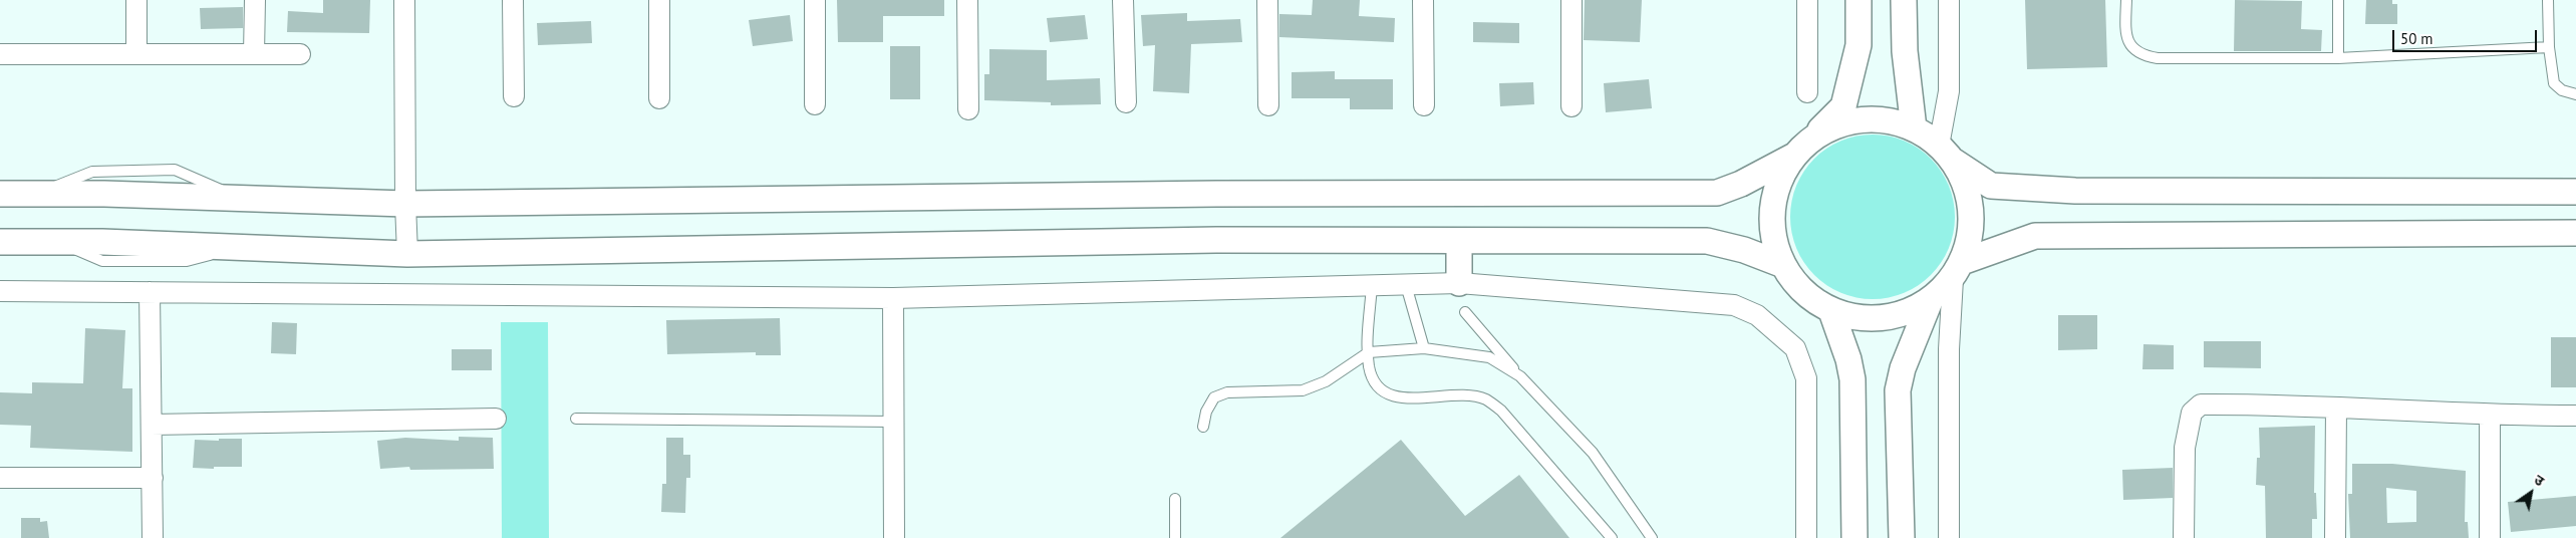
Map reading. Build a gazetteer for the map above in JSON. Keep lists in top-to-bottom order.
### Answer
{
  "scale_bar": "50 m",
  "north": "top right"
}
